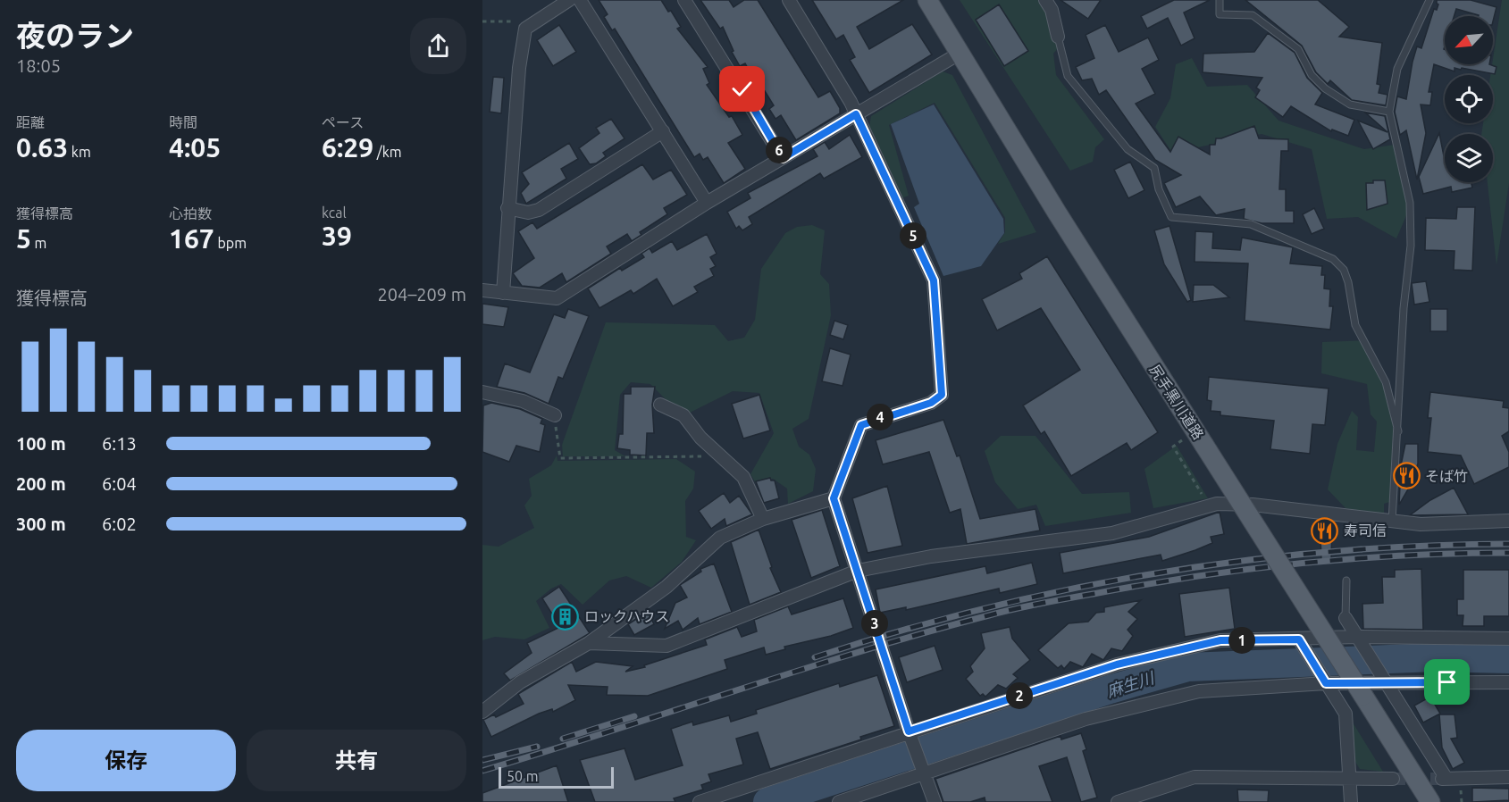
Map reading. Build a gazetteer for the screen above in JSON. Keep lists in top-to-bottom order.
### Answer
{
  "streets": {
    "main road": ["尻手黒川道路"]
  },
  "water": ["麻生川"],
  "places": {
    "restaurant": ["そば竹", "寿司信"],
    "building": ["ロックハウス"]
  },
  "scale_bar": "50 m",
  "north": "bottom left",
  "page": {
    "heading": ["夜のラン", "18:05"],
    "stats": [
      ["距離", "0.63 km"],
      ["時間", "4:05"],
      ["ペース", "6:29 /km"],
      ["獲得標高", "5 m"],
      ["心拍数", "167 bpm"],
      ["kcal", "39"]
    ],
    "pins": [
      "6",
      "5",
      "4",
      "3",
      "1",
      "2"
    ],
    "chart": ["獲得標高", "204–209 m"],
    "list": [
      {
        "name": "100 m",
        "note": "6:13"
      },
      {
        "name": "200 m",
        "note": "6:04"
      },
      {
        "name": "300 m",
        "note": "6:02"
      }
    ],
    "buttons": ["保存", "共有"],
    "scale": "50 m"
  }
}
